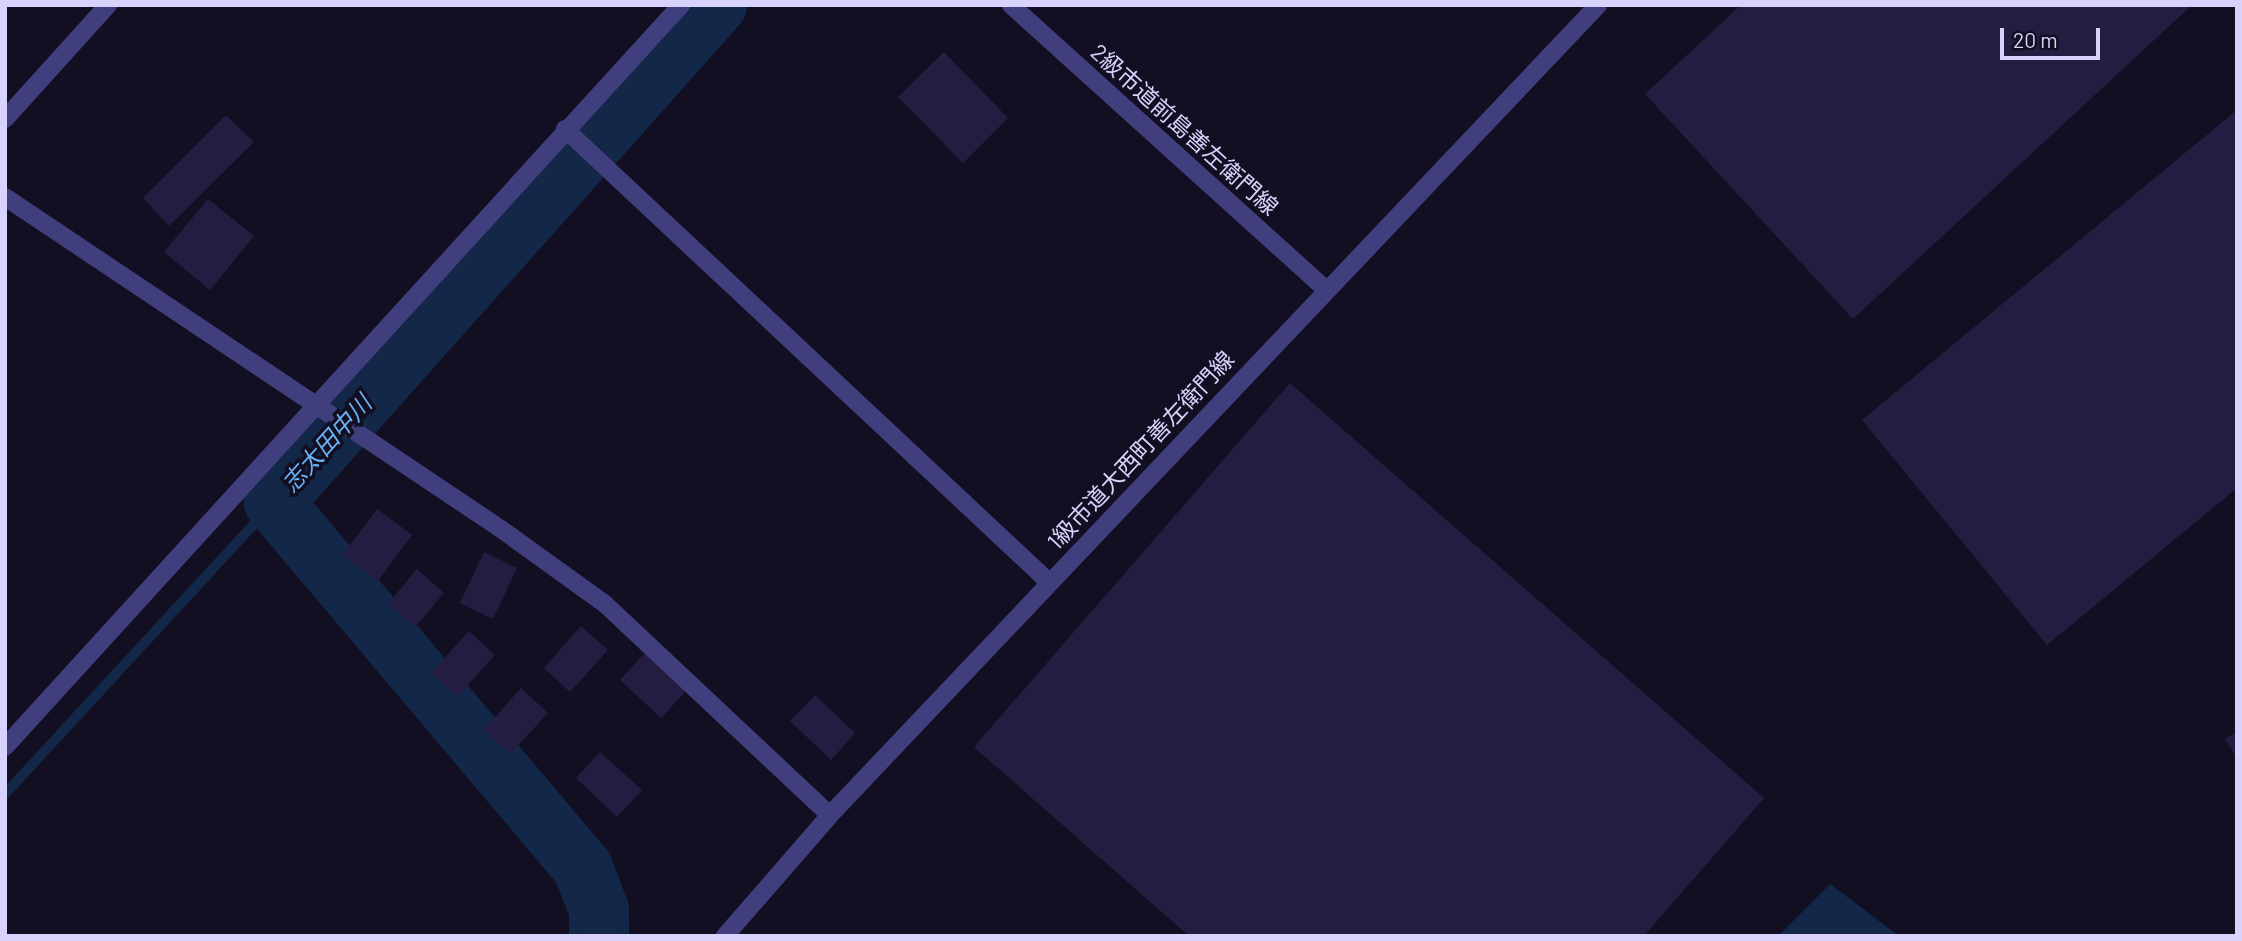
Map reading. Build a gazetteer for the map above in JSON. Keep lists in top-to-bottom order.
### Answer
{
  "streets": {
    "street": ["2級市道前島善左衛門線", "1級市道大西町善左衛門線"]
  },
  "crossings": [
    ["2級市道前島善左衛門線", "1級市道大西町善左衛門線"]
  ],
  "water": ["志太田中川"],
  "scale_bar": "20 m"
}
